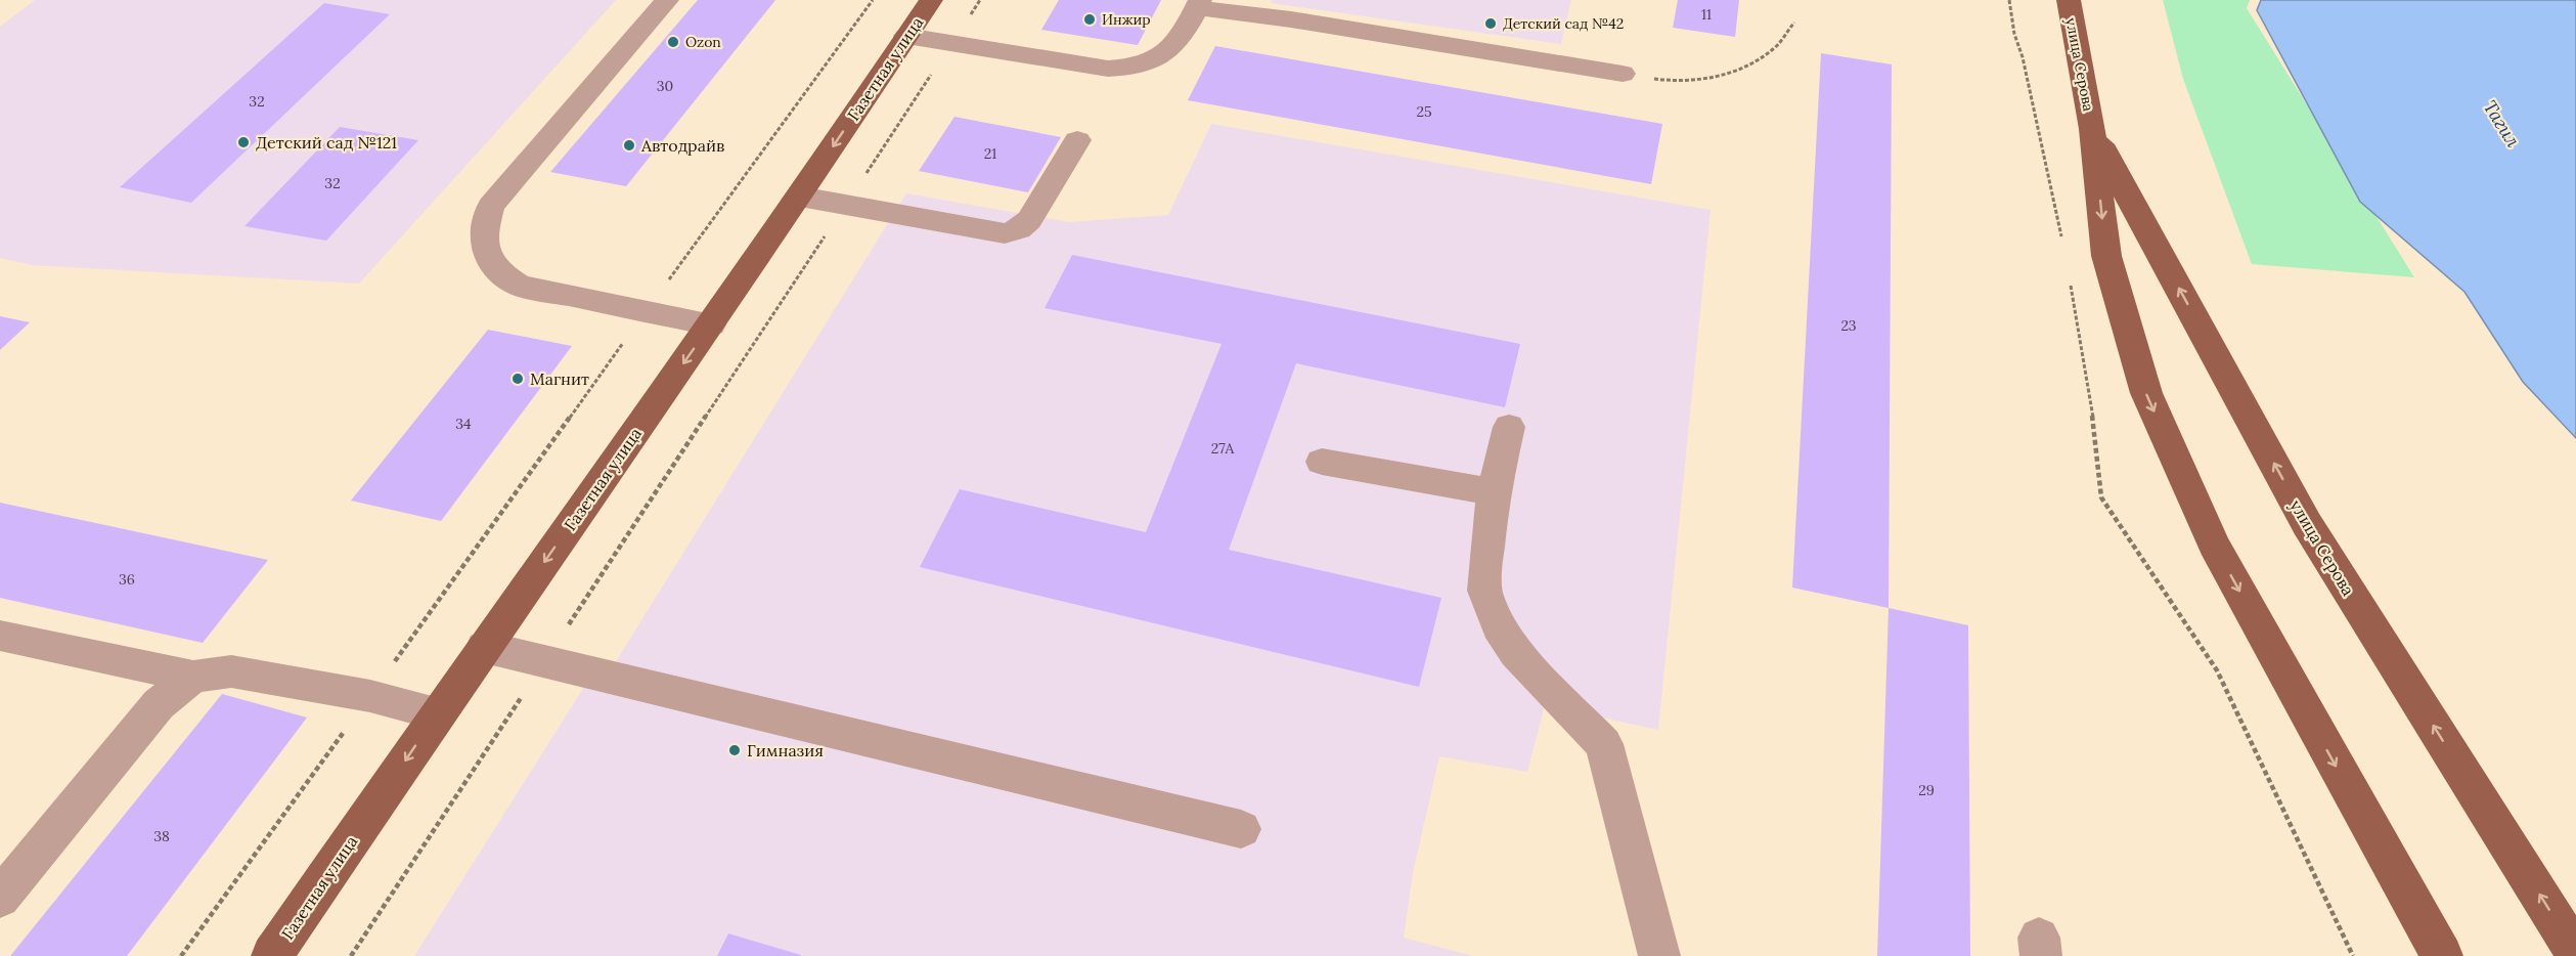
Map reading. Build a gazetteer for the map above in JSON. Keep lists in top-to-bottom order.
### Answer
{
  "streets": {
    "main road": ["улица Серова", "Газетная улица"]
  },
  "one_way": ["Газетная улица"],
  "water": ["Тагил"],
  "places": [
    "Инжир",
    "Детский сад №42",
    "Ozon",
    "Детский сад №121",
    "Автодрайв",
    "Магнит",
    "Гимназия"
  ],
  "house_numbers": [
    "11",
    "30",
    "32",
    "25",
    "21",
    "32",
    "23",
    "34",
    "27А",
    "36",
    "29",
    "38"
  ]
}
